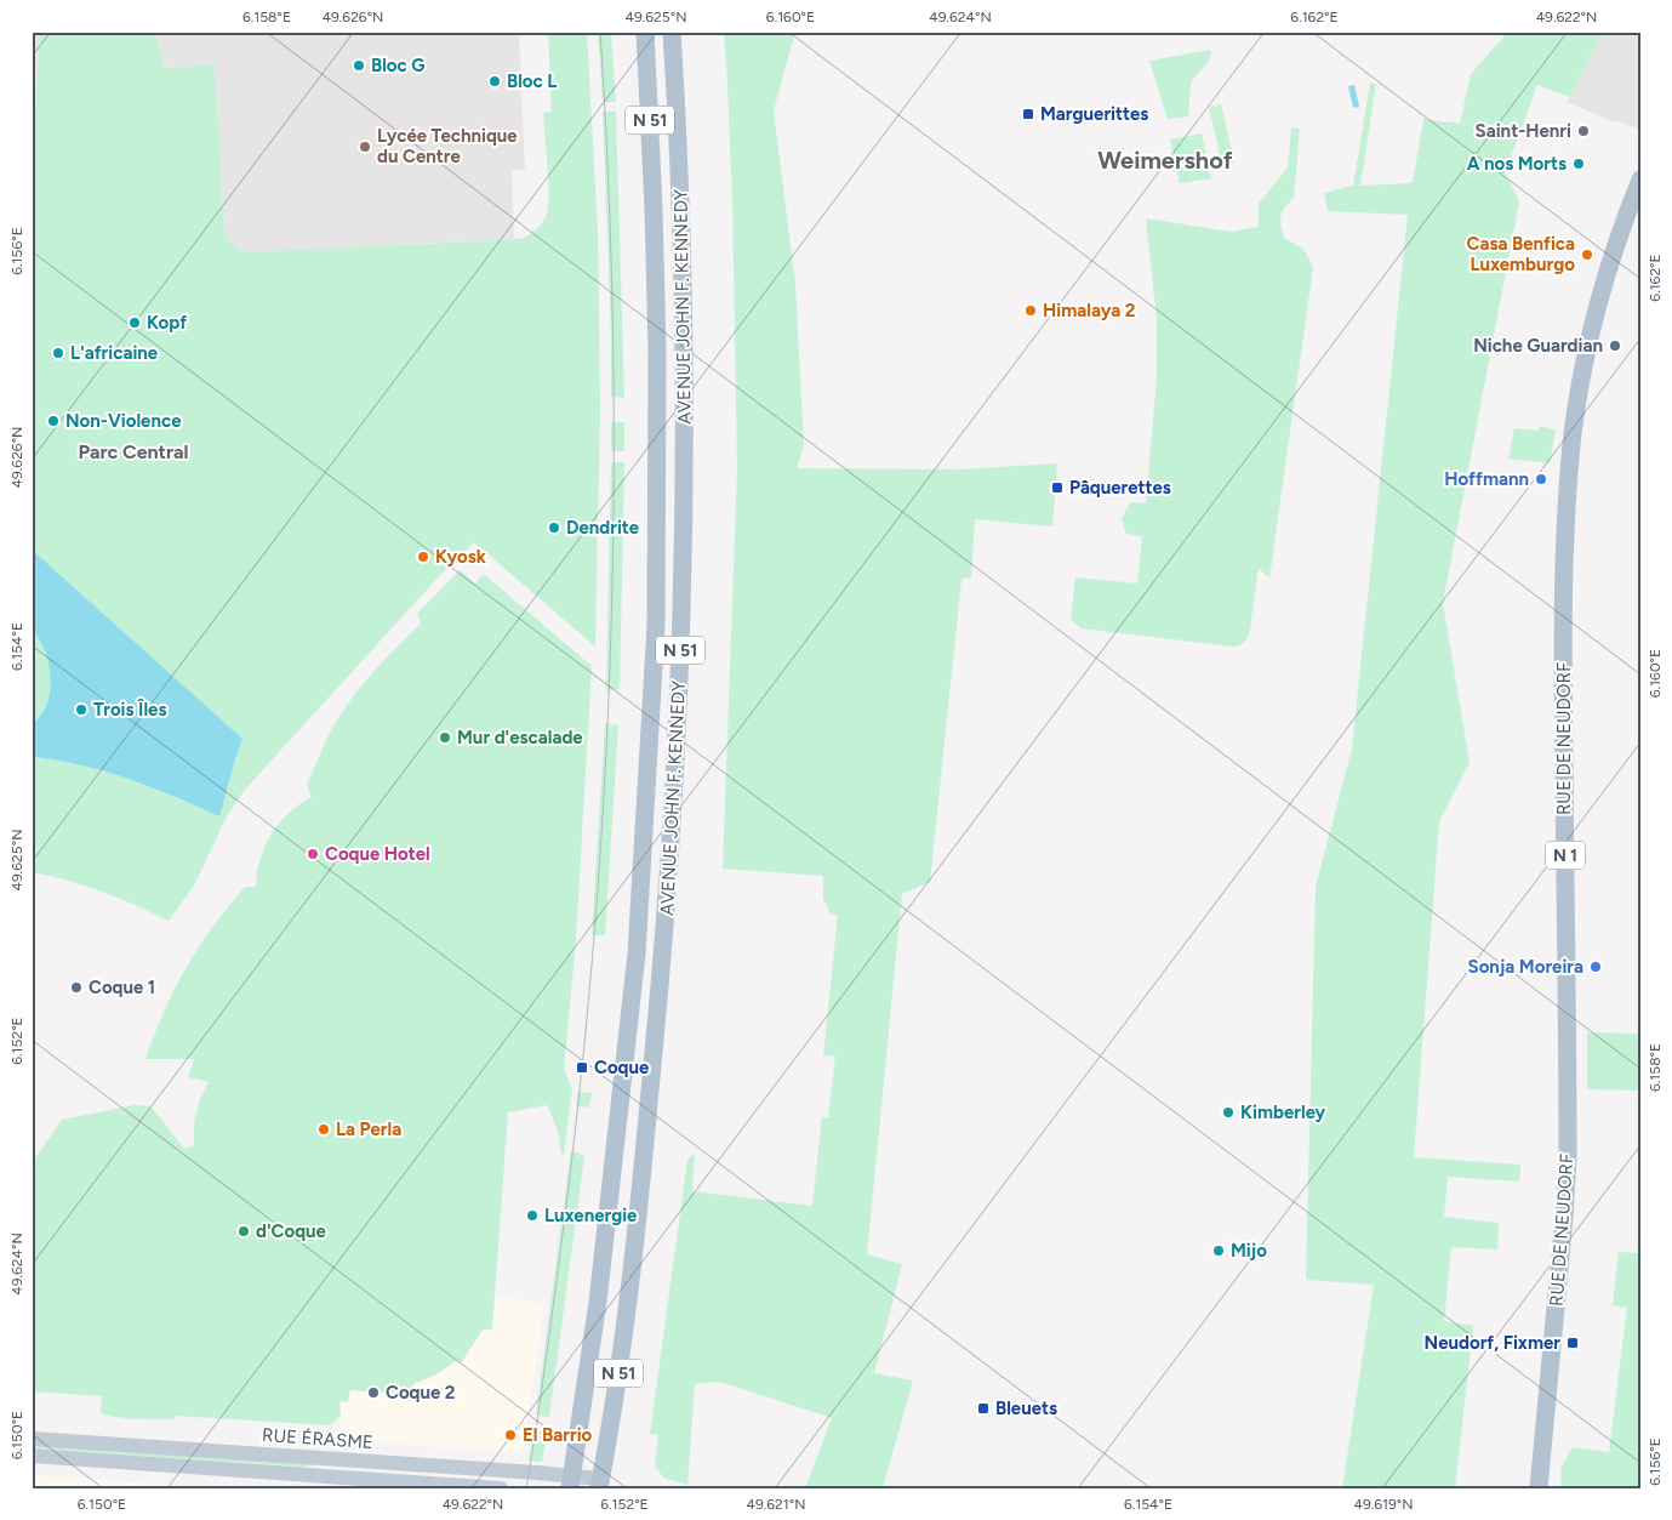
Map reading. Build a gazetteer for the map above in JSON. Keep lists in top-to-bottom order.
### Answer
{
  "streets": {
    "main road": [
      "N 51",
      "AVENUE JOHN F. KENNEDY",
      "RUE DE NEUDORF",
      "N 1"
    ],
    "street": ["RUE ÉRASME"]
  },
  "crossings": [
    ["AVENUE JOHN F. KENNEDY", "RUE ÉRASME"]
  ],
  "districts": ["Weimershof", "Parc Central"],
  "places": {
    "other": [
      "Bloc G",
      "Bloc L",
      "Saint-Henri",
      "Lycée Technique du Centre",
      "A nos Morts",
      "Casa Benfica Luxemburgo",
      "Himalaya 2",
      "Kopf",
      "Niche Guardian",
      "L'africaine",
      "Non-Violence",
      "Hoffmann",
      "Dendrite",
      "Kyosk",
      "Trois Îles",
      "Mur d'escalade",
      "Coque Hotel",
      "Sonja Moreira",
      "Coque 1",
      "Kimberley",
      "La Perla",
      "Luxenergie",
      "d'Coque",
      "Mijo",
      "Coque 2",
      "El Barrio"
    ],
    "transit": [
      "Marguerittes",
      "Pâquerettes",
      "Coque",
      "Neudorf, Fixmer",
      "Bleuets"
    ]
  },
  "coordinates": [
    "6.158°E",
    "49.626°N",
    "49.625°N",
    "6.160°E",
    "49.624°N",
    "6.162°E",
    "49.622°N",
    "6.156°E",
    "6.154°E",
    "6.152°E",
    "6.150°E",
    "49.621°N",
    "49.619°N"
  ]
}
